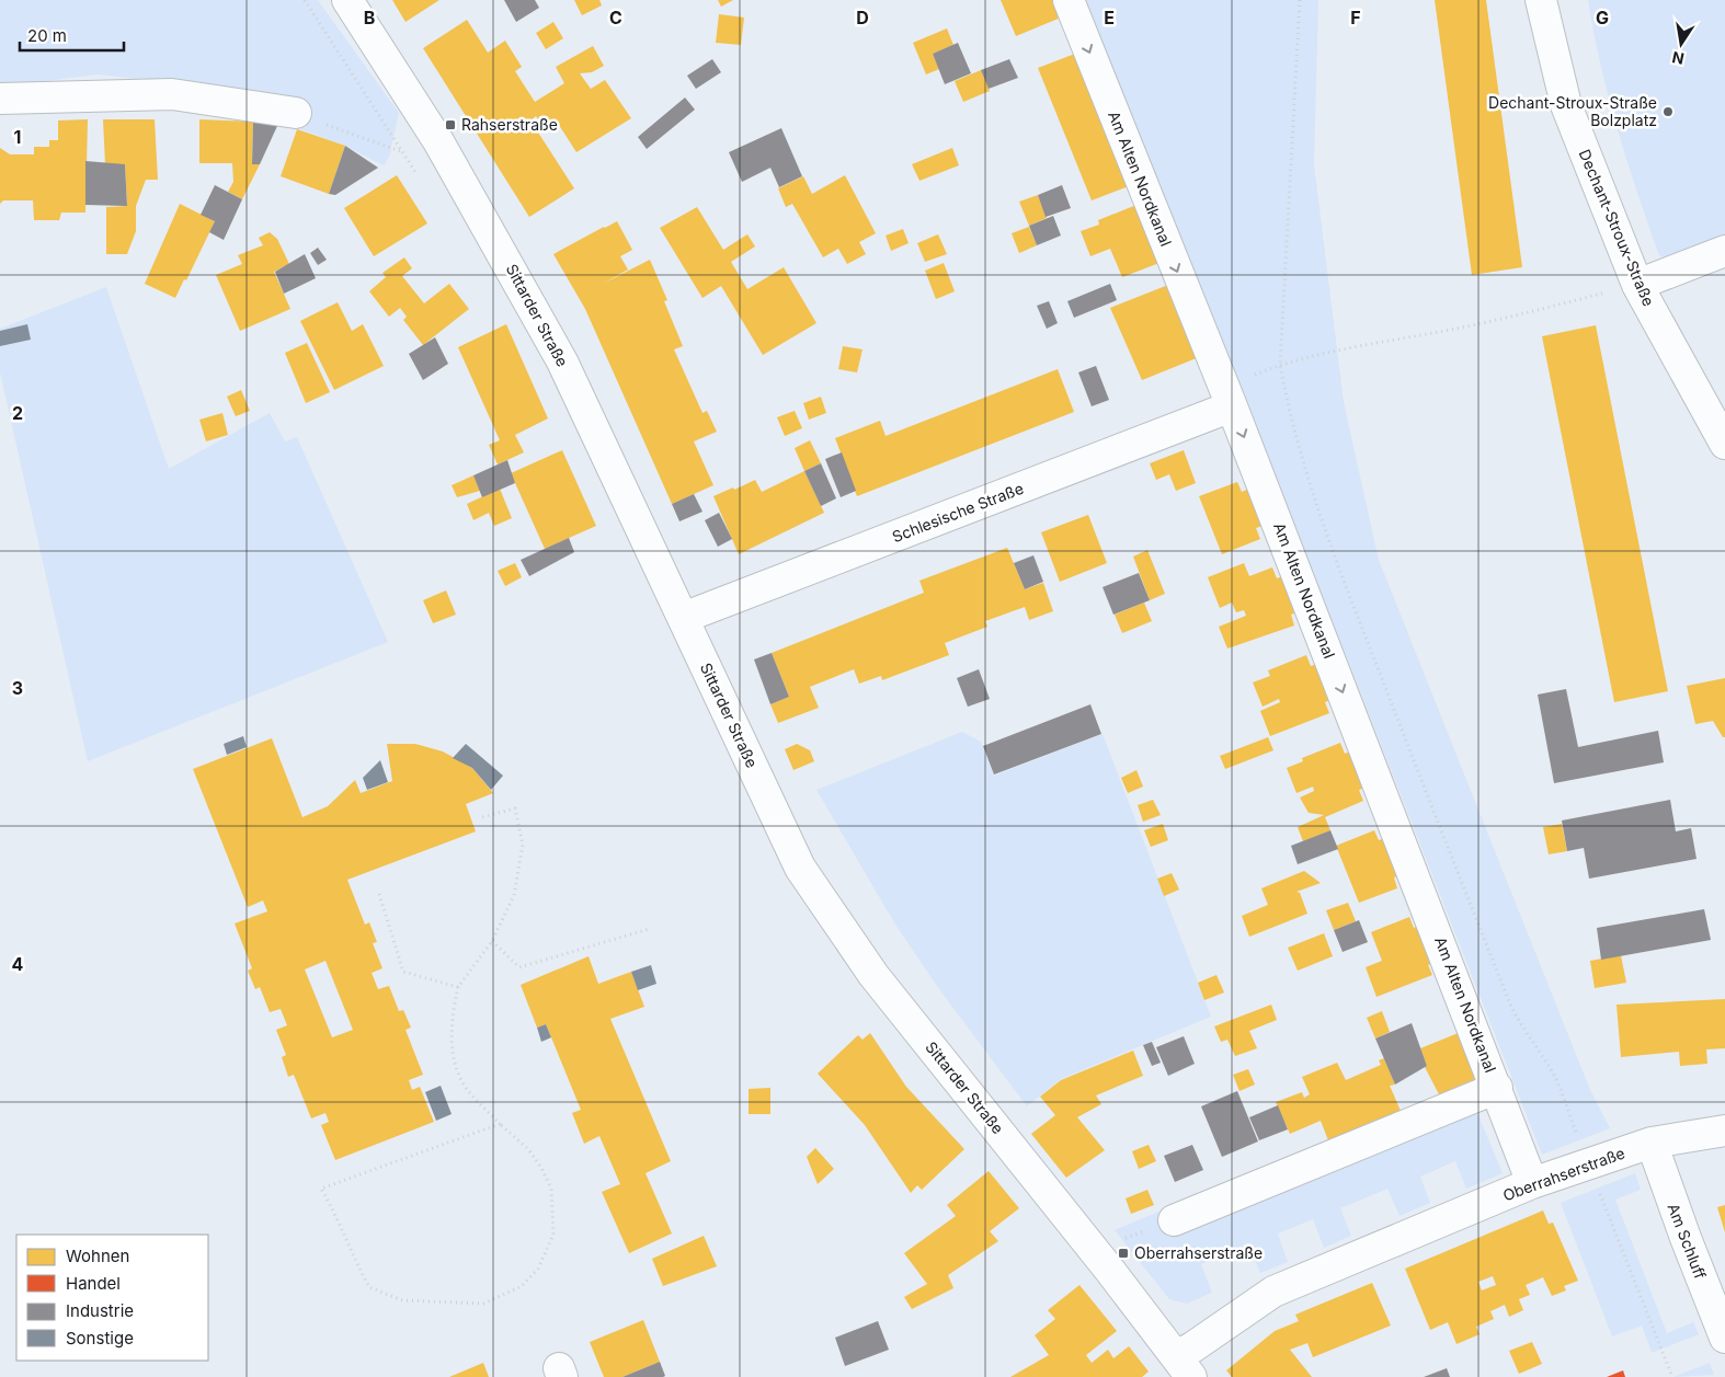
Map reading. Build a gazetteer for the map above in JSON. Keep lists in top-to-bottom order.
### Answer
{
  "streets": {
    "street": [
      "Am Alten Nordkanal",
      "Dechant-Stroux-Straße",
      "Sittarder Straße",
      "Schlesische Straße",
      "Oberrahserstraße",
      "Am Schluff"
    ]
  },
  "crossings": [
    ["Am Alten Nordkanal", "Schlesische Straße"],
    ["Am Alten Nordkanal", "Oberrahserstraße"],
    ["Sittarder Straße", "Schlesische Straße"],
    ["Sittarder Straße", "Oberrahserstraße"],
    ["Oberrahserstraße", "Am Schluff"]
  ],
  "one_way": ["Am Alten Nordkanal"],
  "places": {
    "other": ["Dechant-Stroux-Straße Bolzplatz"],
    "transit": ["Rahserstraße", "Oberrahserstraße"]
  },
  "legend": [
    "Wohnen",
    "Handel",
    "Industrie",
    "Sonstige"
  ],
  "scale_bar": "20 m",
  "north": "bottom",
  "grid": {
    "columns": [
      "B",
      "C",
      "D",
      "E",
      "F",
      "G"
    ],
    "rows": [
      "1",
      "2",
      "3",
      "4"
    ]
  }
}
